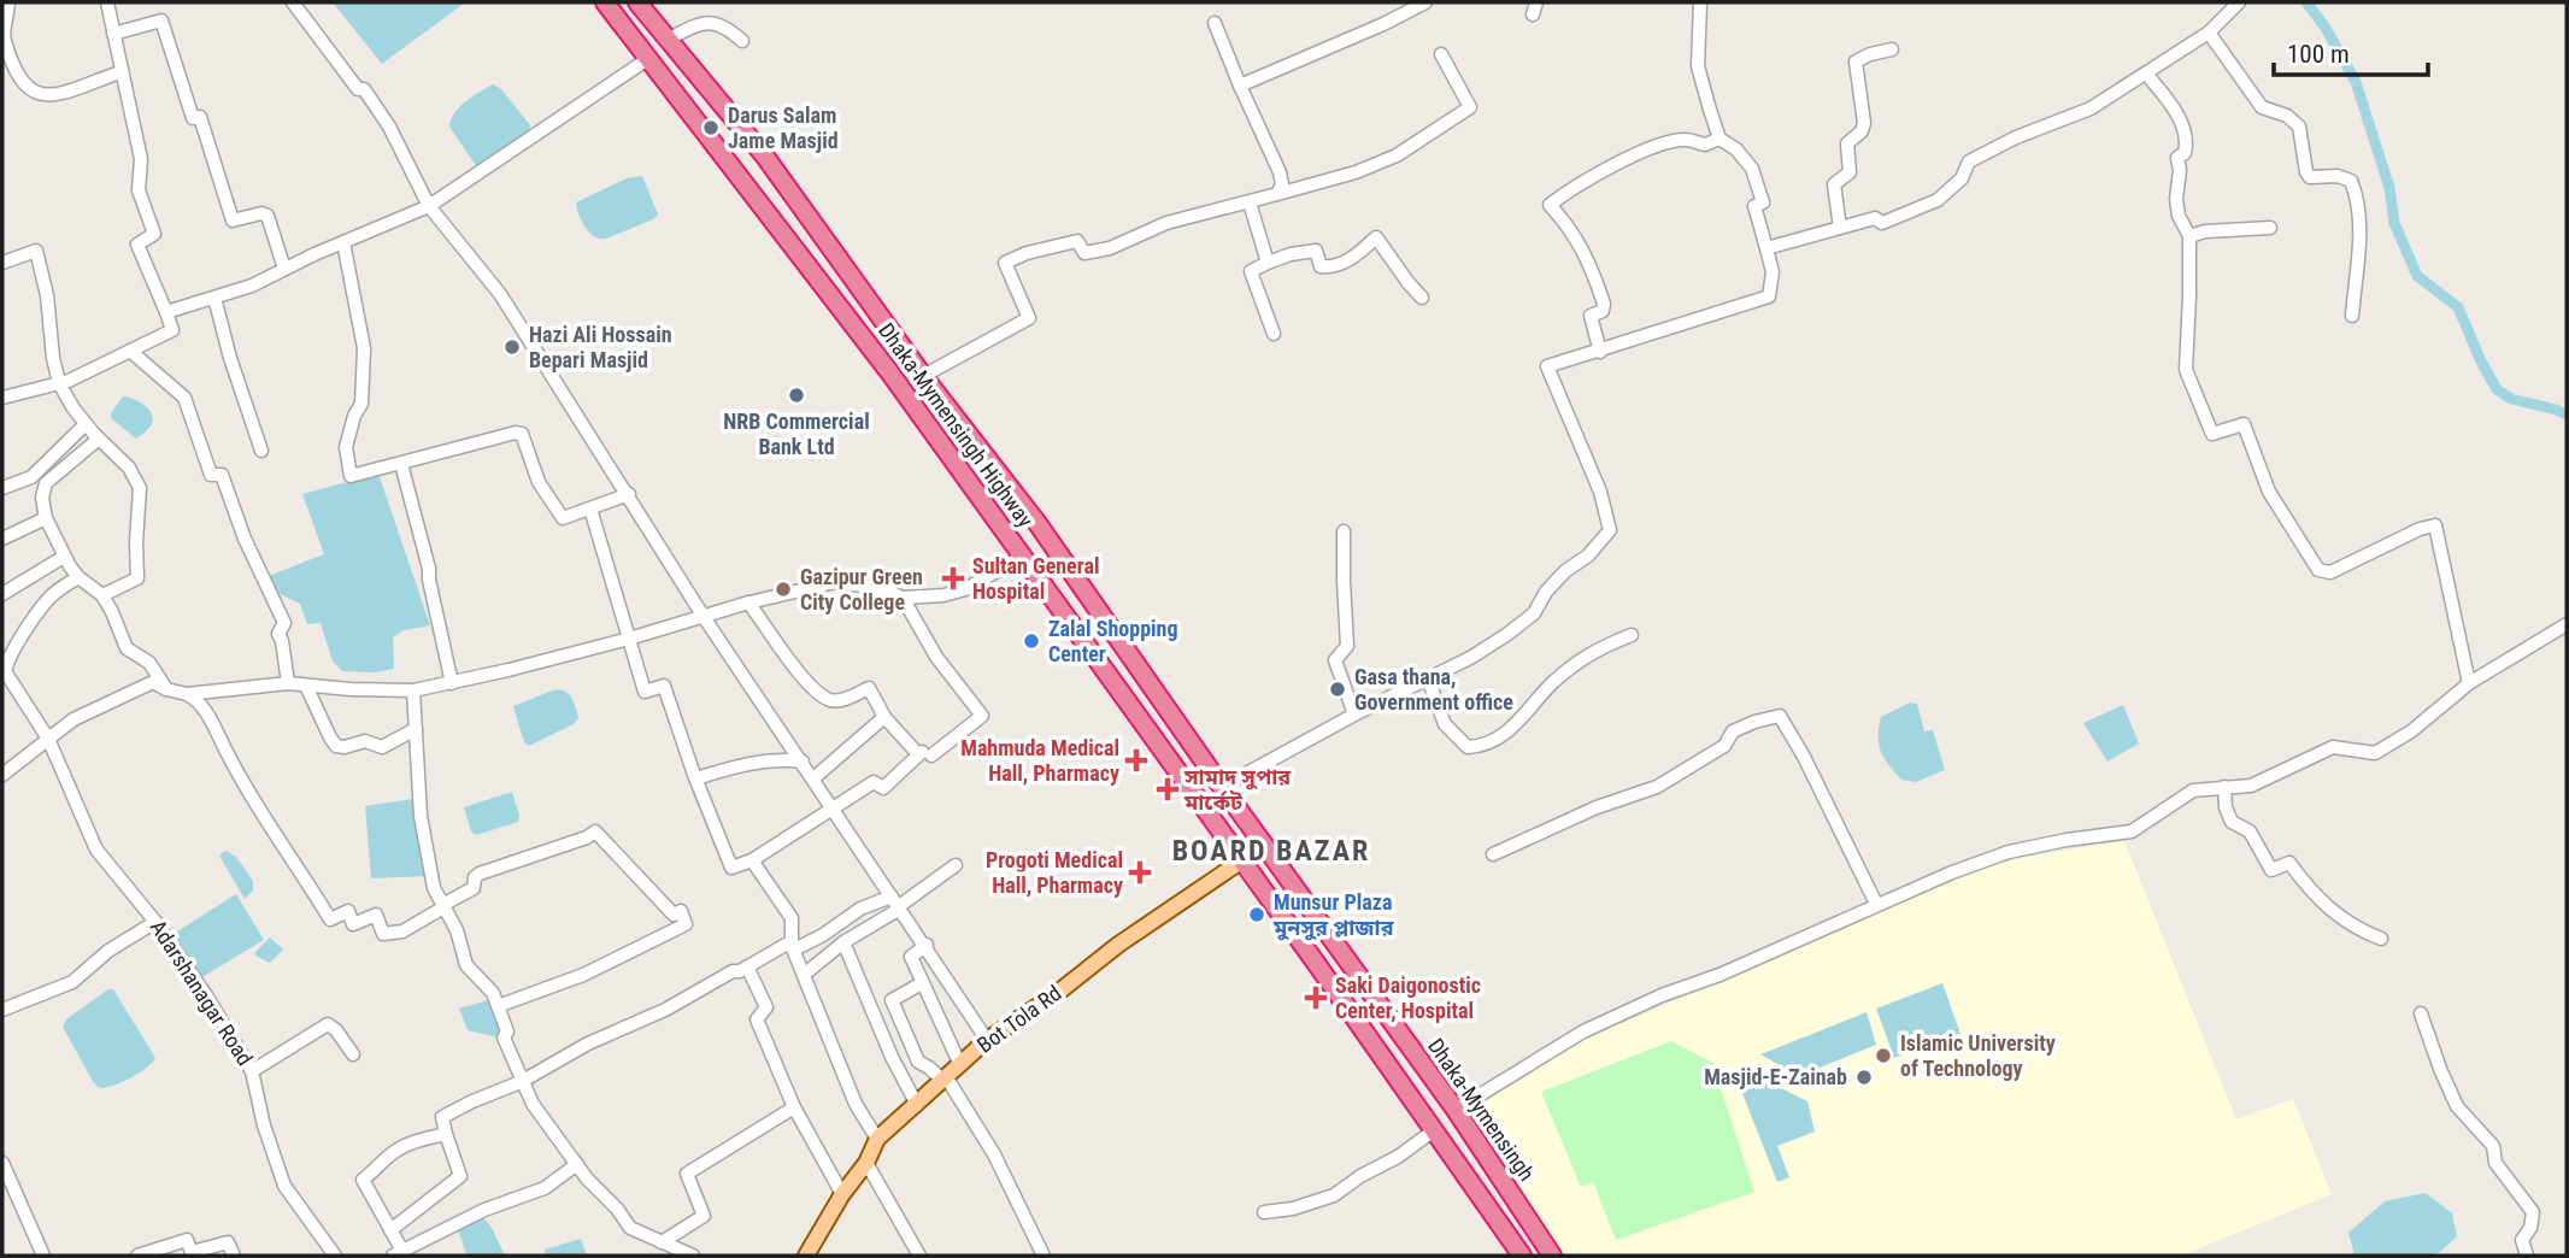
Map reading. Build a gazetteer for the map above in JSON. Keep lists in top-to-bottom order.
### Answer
{
  "streets": {
    "highway": ["Dhaka-Mymensingh Highway", "Dhaka-Mymensingh"],
    "main road": ["Bot Tola Rd"],
    "street": ["Adarshanagar Road"]
  },
  "crossings": [
    ["Dhaka-Mymensingh Highway", "Bot Tola Rd"],
    ["Dhaka-Mymensingh Highway", "Dhaka-Mymensingh"]
  ],
  "districts": ["BOARD BAZAR"],
  "places": {
    "other": [
      "Darus Salam Jame Masjid",
      "Hazi Ali Hossain Bepari Masjid",
      "NRB Commercial Bank Ltd",
      "Gazipur Green City College",
      "Zalal Shopping Center",
      "Gasa thana, Government office",
      "Munsur Plaza মুনসুর প্লাজার",
      "Islamic University of Technology",
      "Masjid-E-Zainab"
    ],
    "health": [
      "Sultan General Hospital",
      "Mahmuda Medical Hall, Pharmacy",
      "সামাদ সুপার মার্কেট",
      "Progoti Medical Hall, Pharmacy",
      "Saki Daigonostic Center, Hospital"
    ]
  },
  "scale_bar": "100 m"
}
